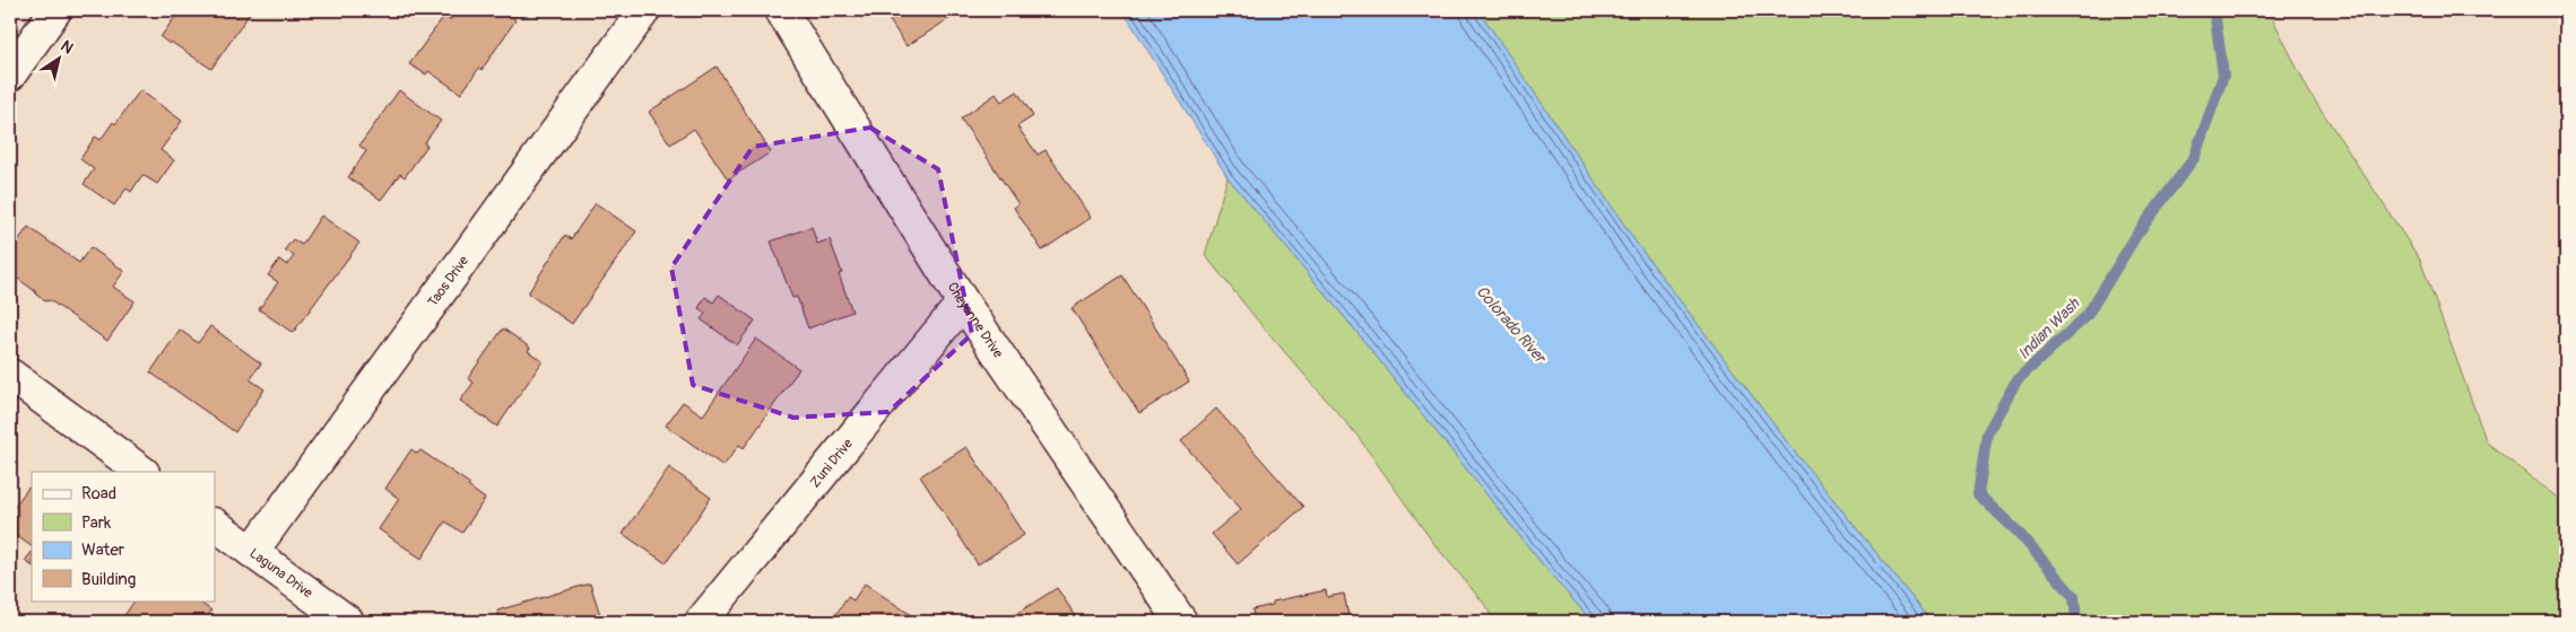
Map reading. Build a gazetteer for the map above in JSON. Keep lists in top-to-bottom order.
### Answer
{
  "streets": {
    "street": [
      "Taos Drive",
      "Cheyenne Drive",
      "Zuni Drive",
      "Laguna Drive"
    ]
  },
  "crossings": [
    ["Taos Drive", "Laguna Drive"],
    ["Cheyenne Drive", "Zuni Drive"]
  ],
  "water": ["Colorado River", "Indian Wash"],
  "legend": [
    "Road",
    "Park",
    "Water",
    "Building"
  ],
  "north": "top right"
}
